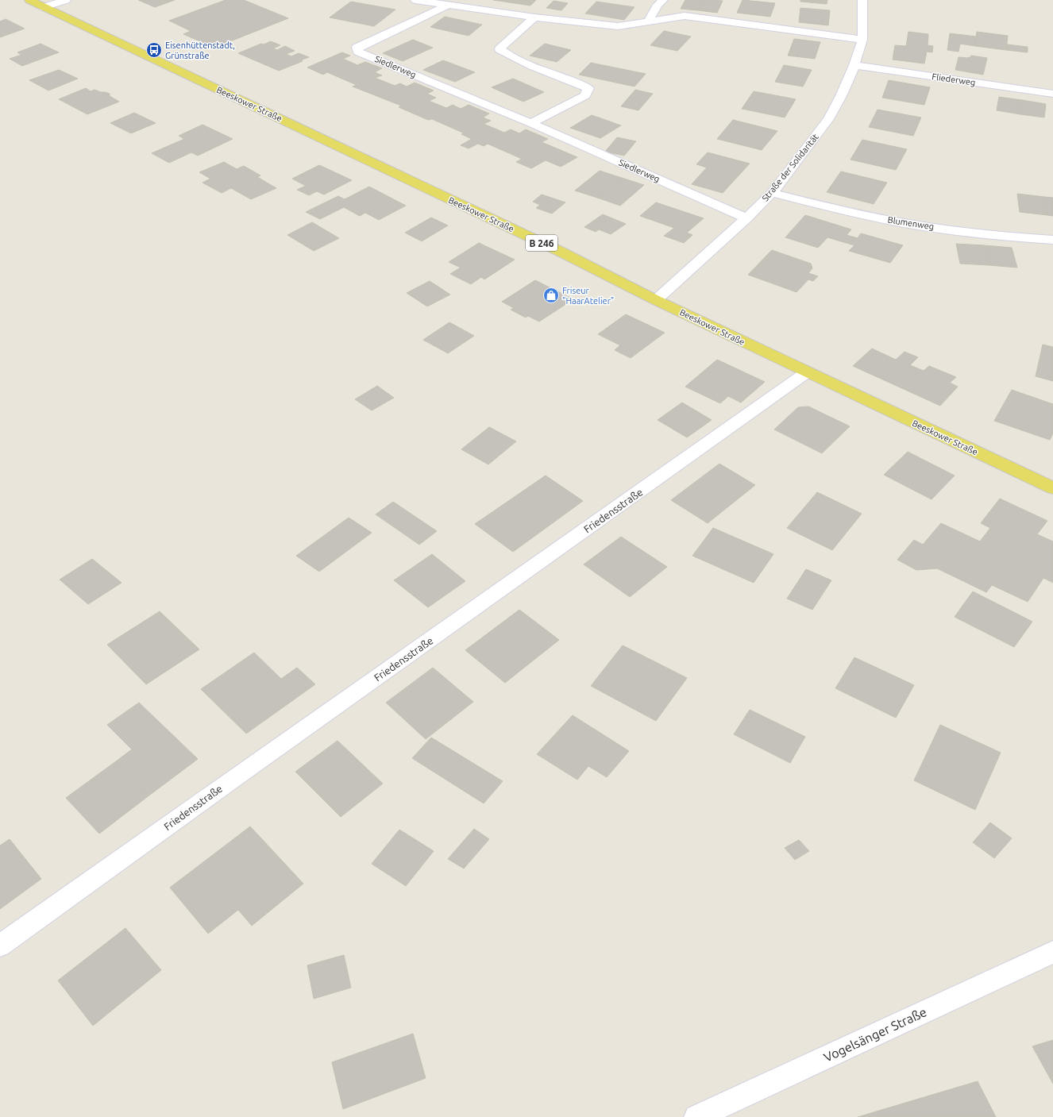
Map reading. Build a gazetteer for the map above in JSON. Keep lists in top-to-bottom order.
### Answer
{
  "streets": {
    "main road": ["Beeskower Straße", "B 246"],
    "street": [
      "Siedlerweg",
      "Fliederweg",
      "Straße der Solidarität",
      "Blumenweg",
      "Friedensstraße",
      "Vogelsänger Straße"
    ]
  },
  "crossings": [
    ["Siedlerweg", "Straße der Solidarität"],
    ["Fliederweg", "Straße der Solidarität"],
    ["Beeskower Straße", "Straße der Solidarität"],
    ["Beeskower Straße", "Friedensstraße"],
    ["Straße der Solidarität", "Blumenweg"]
  ],
  "places": {
    "bus stop": ["Eisenhüttenstadt, Grünstraße"],
    "shop": ["Friseur \"HaarAtelier\""]
  }
}
